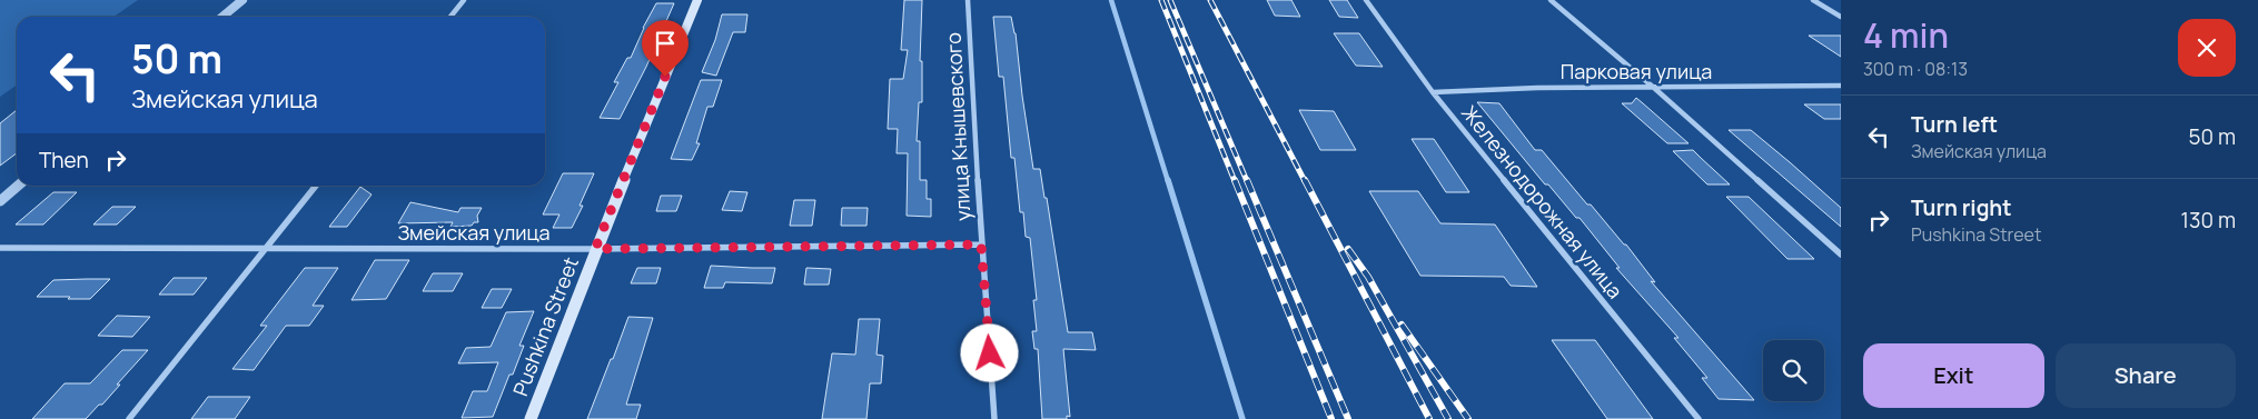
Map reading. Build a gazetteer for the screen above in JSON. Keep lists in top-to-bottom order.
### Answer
{
  "streets": {
    "main road": ["Pushkina Street"],
    "street": [
      "Парковая улица",
      "улица Кнышевского",
      "Железнодорожная улица",
      "Змейская улица"
    ]
  },
  "crossings": [
    ["Парковая улица", "Железнодорожная улица"],
    ["улица Кнышевского", "Змейская улица"],
    ["Змейская улица", "Pushkina Street"]
  ],
  "page": {
    "heading": ["4 min", "300 m · 08:13"],
    "turn": ["50 m", "Змейская улица"],
    "list": [
      {
        "name": "Turn left",
        "note": "Змейская улица",
        "value": "50 m"
      },
      {
        "name": "Turn right",
        "note": "Pushkina Street",
        "value": "130 m"
      }
    ],
    "then": "Then",
    "buttons": ["Exit", "Share"]
  }
}
